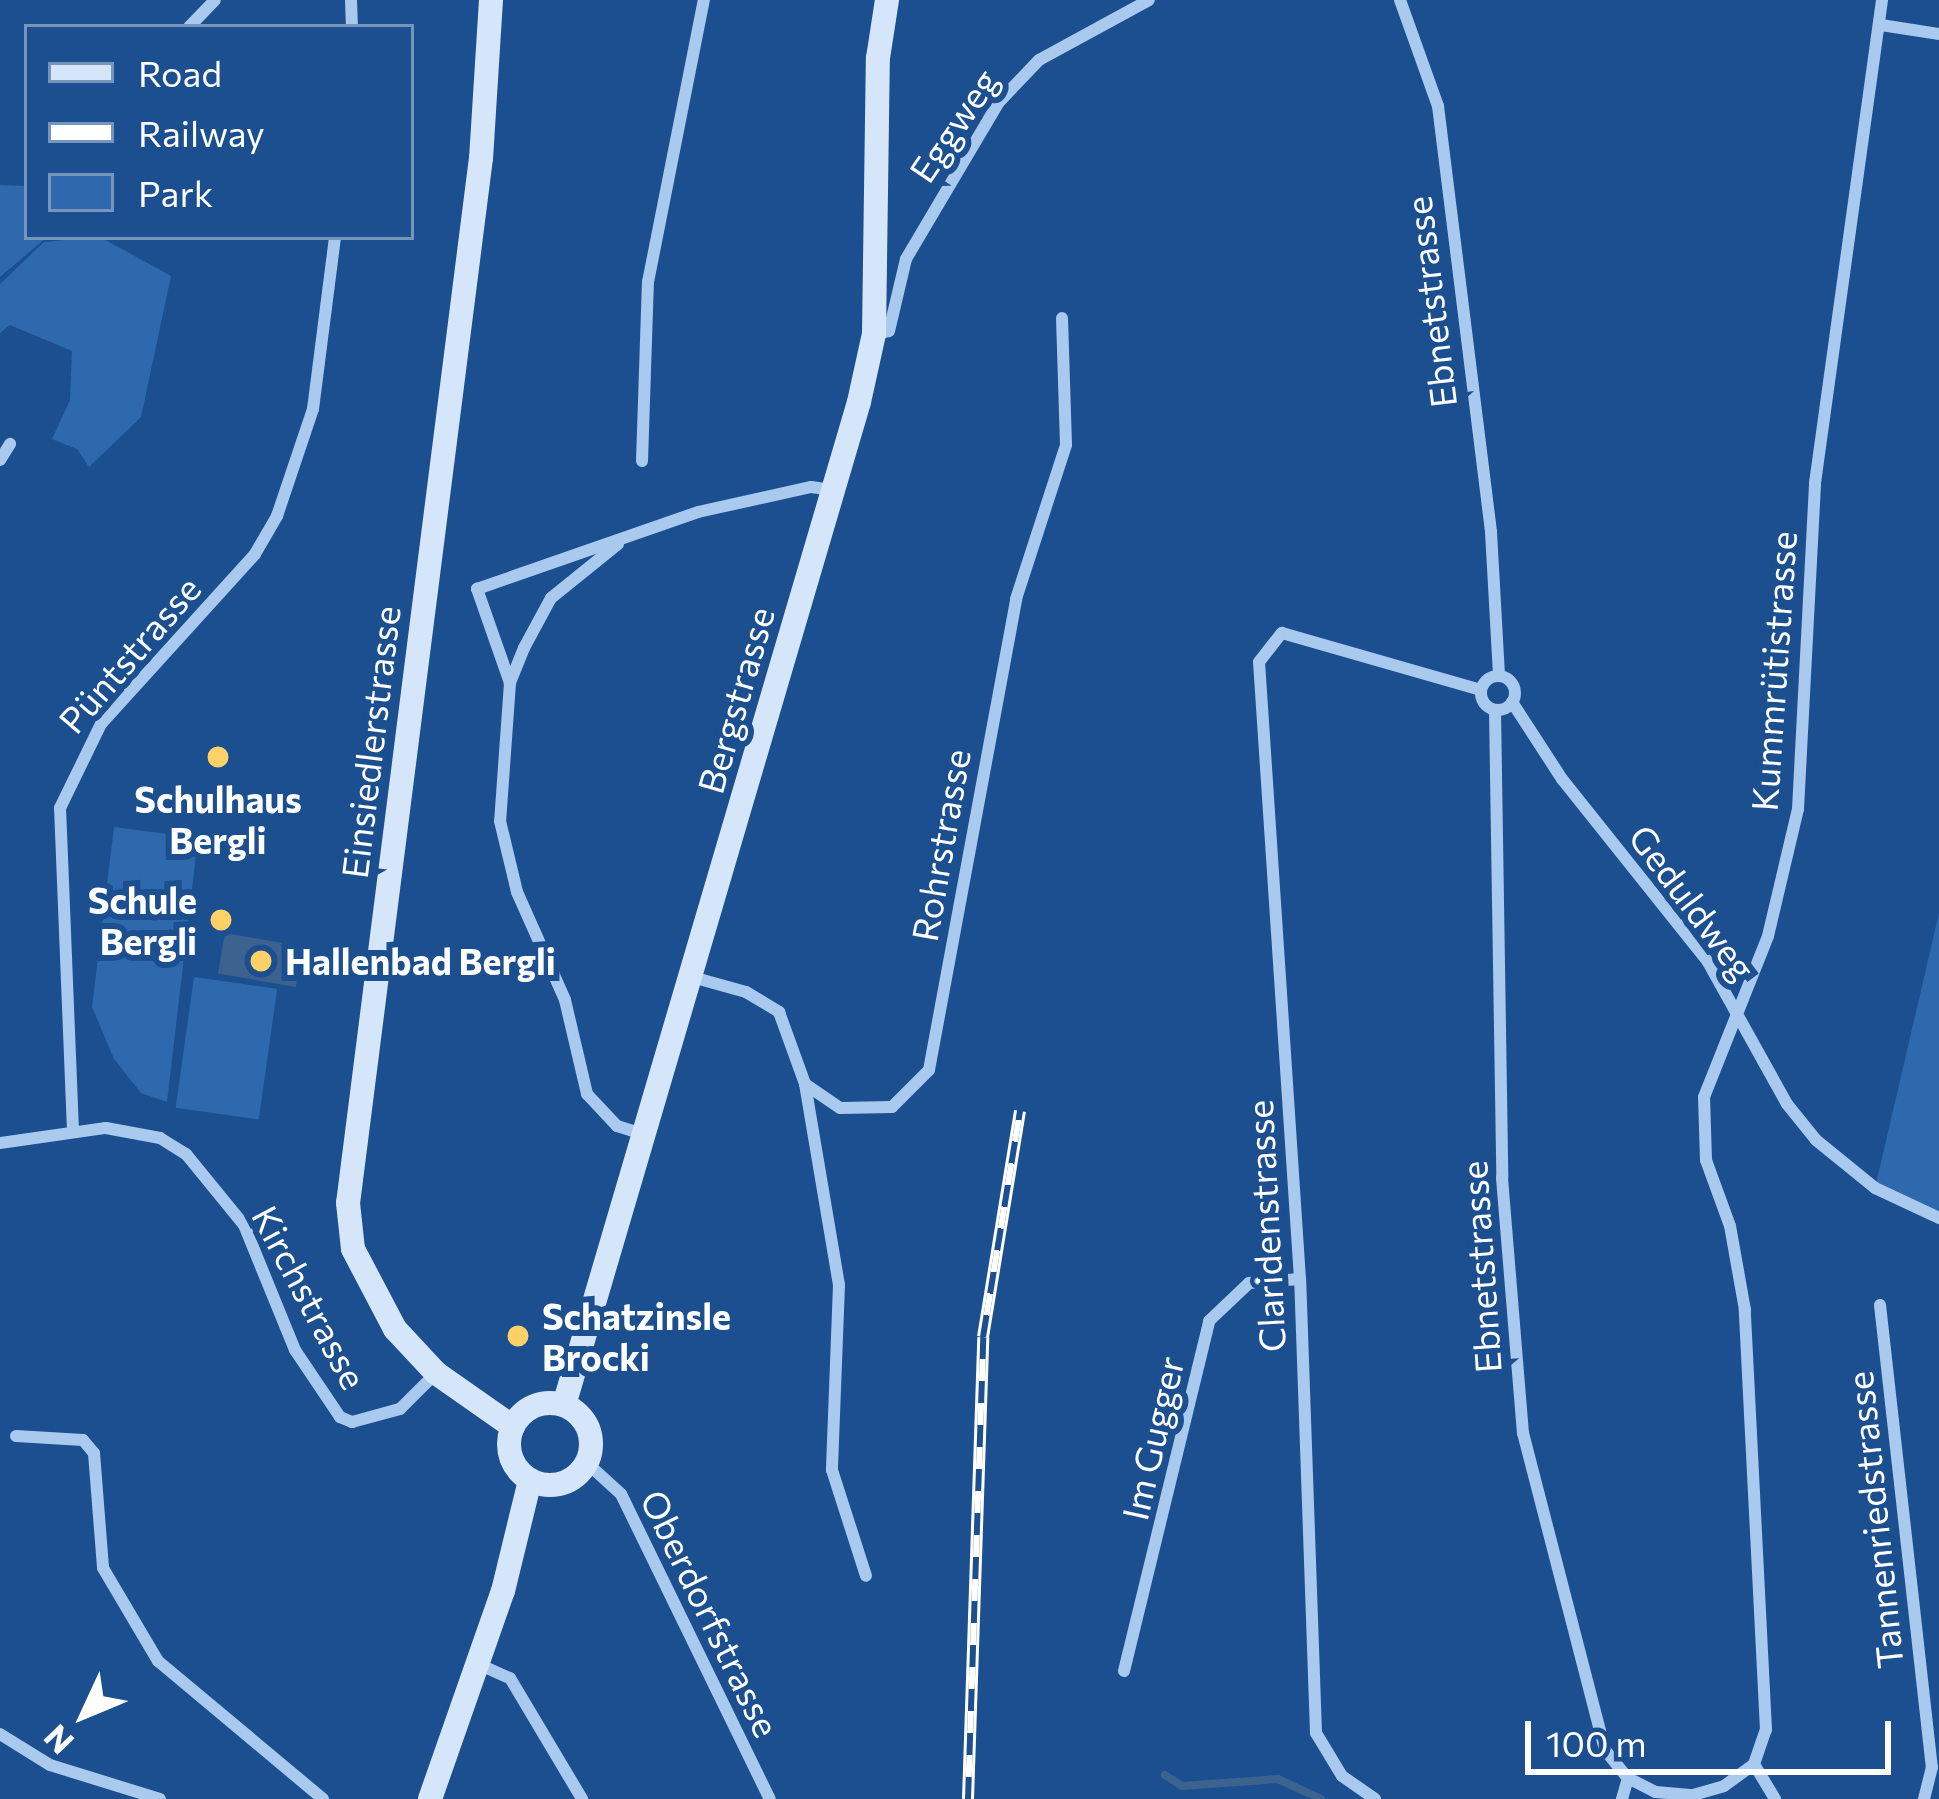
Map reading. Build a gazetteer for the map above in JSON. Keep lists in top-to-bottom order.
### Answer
{
  "streets": {
    "main road": ["Bergstrasse", "Einsiedlerstrasse"],
    "street": [
      "Eggweg",
      "Ebnetstrasse",
      "Püntstrasse",
      "Kummrütistrasse",
      "Rohrstrasse",
      "Geduldweg",
      "Claridenstrasse",
      "Kirchstrasse",
      "Im Gugger",
      "Tannenriedstrasse",
      "Oberdorfstrasse"
    ]
  },
  "crossings": [
    ["Eggweg", "Bergstrasse"],
    ["Ebnetstrasse", "Geduldweg"],
    ["Püntstrasse", "Kirchstrasse"],
    ["Kummrütistrasse", "Geduldweg"],
    ["Bergstrasse", "Einsiedlerstrasse"],
    ["Bergstrasse", "Oberdorfstrasse"],
    ["Einsiedlerstrasse", "Kirchstrasse"],
    ["Einsiedlerstrasse", "Oberdorfstrasse"],
    ["Claridenstrasse", "Im Gugger"]
  ],
  "places": [
    "Schulhaus Bergli",
    "Schule Bergli",
    "Hallenbad Bergli",
    "Schatzinsle Brocki"
  ],
  "legend": ["Road", "Railway", "Park"],
  "scale_bar": "100 m",
  "north": "bottom left"
}
